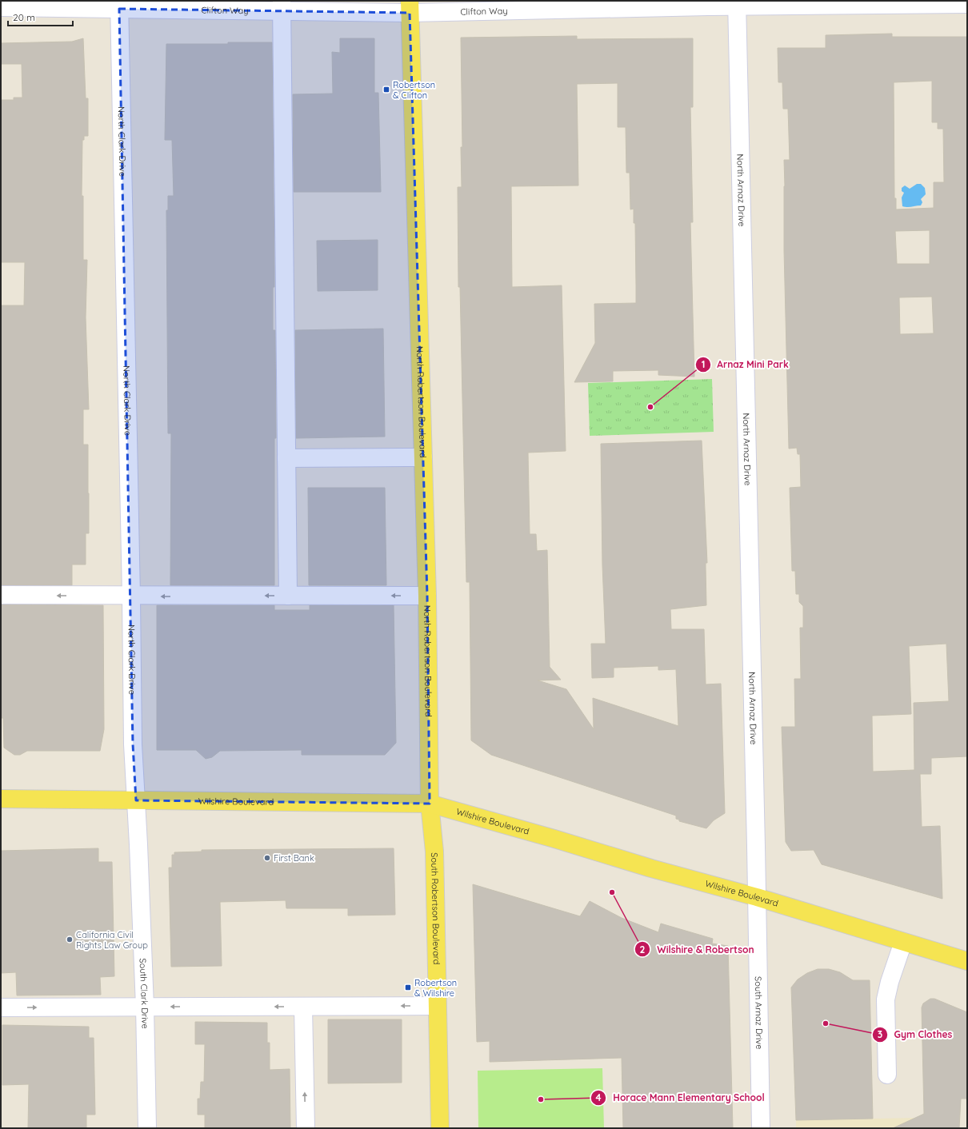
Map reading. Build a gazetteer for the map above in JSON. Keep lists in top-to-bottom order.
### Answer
{
  "streets": {
    "main road": ["North Robertson Boulevard", "Wilshire Boulevard", "South Robertson Boulevard"],
    "street": [
      "Clifton Way",
      "North Clark Drive",
      "North Arnaz Drive",
      "South Clark Drive",
      "South Arnaz Drive"
    ]
  },
  "crossings": [
    ["Clifton Way", "North Clark Drive"],
    ["Clifton Way", "North Arnaz Drive"],
    ["Clifton Way", "North Robertson Boulevard"],
    ["North Clark Drive", "Wilshire Boulevard"],
    ["North Clark Drive", "South Clark Drive"],
    ["North Arnaz Drive", "Wilshire Boulevard"],
    ["North Arnaz Drive", "South Arnaz Drive"],
    ["North Robertson Boulevard", "Wilshire Boulevard"],
    ["North Robertson Boulevard", "South Robertson Boulevard"],
    ["Wilshire Boulevard", "South Robertson Boulevard"],
    ["Wilshire Boulevard", "South Clark Drive"],
    ["Wilshire Boulevard", "South Arnaz Drive"]
  ],
  "places": {
    "transit": ["Robertson & Clifton", "Robertson & Wilshire"],
    "other": [
      "Arnaz Mini Park",
      "First Bank",
      "Wilshire & Robertson",
      "California Civil Rights Law Group",
      "Gym Clothes",
      "Horace Mann Elementary School"
    ]
  },
  "scale_bar": "20 m"
}
